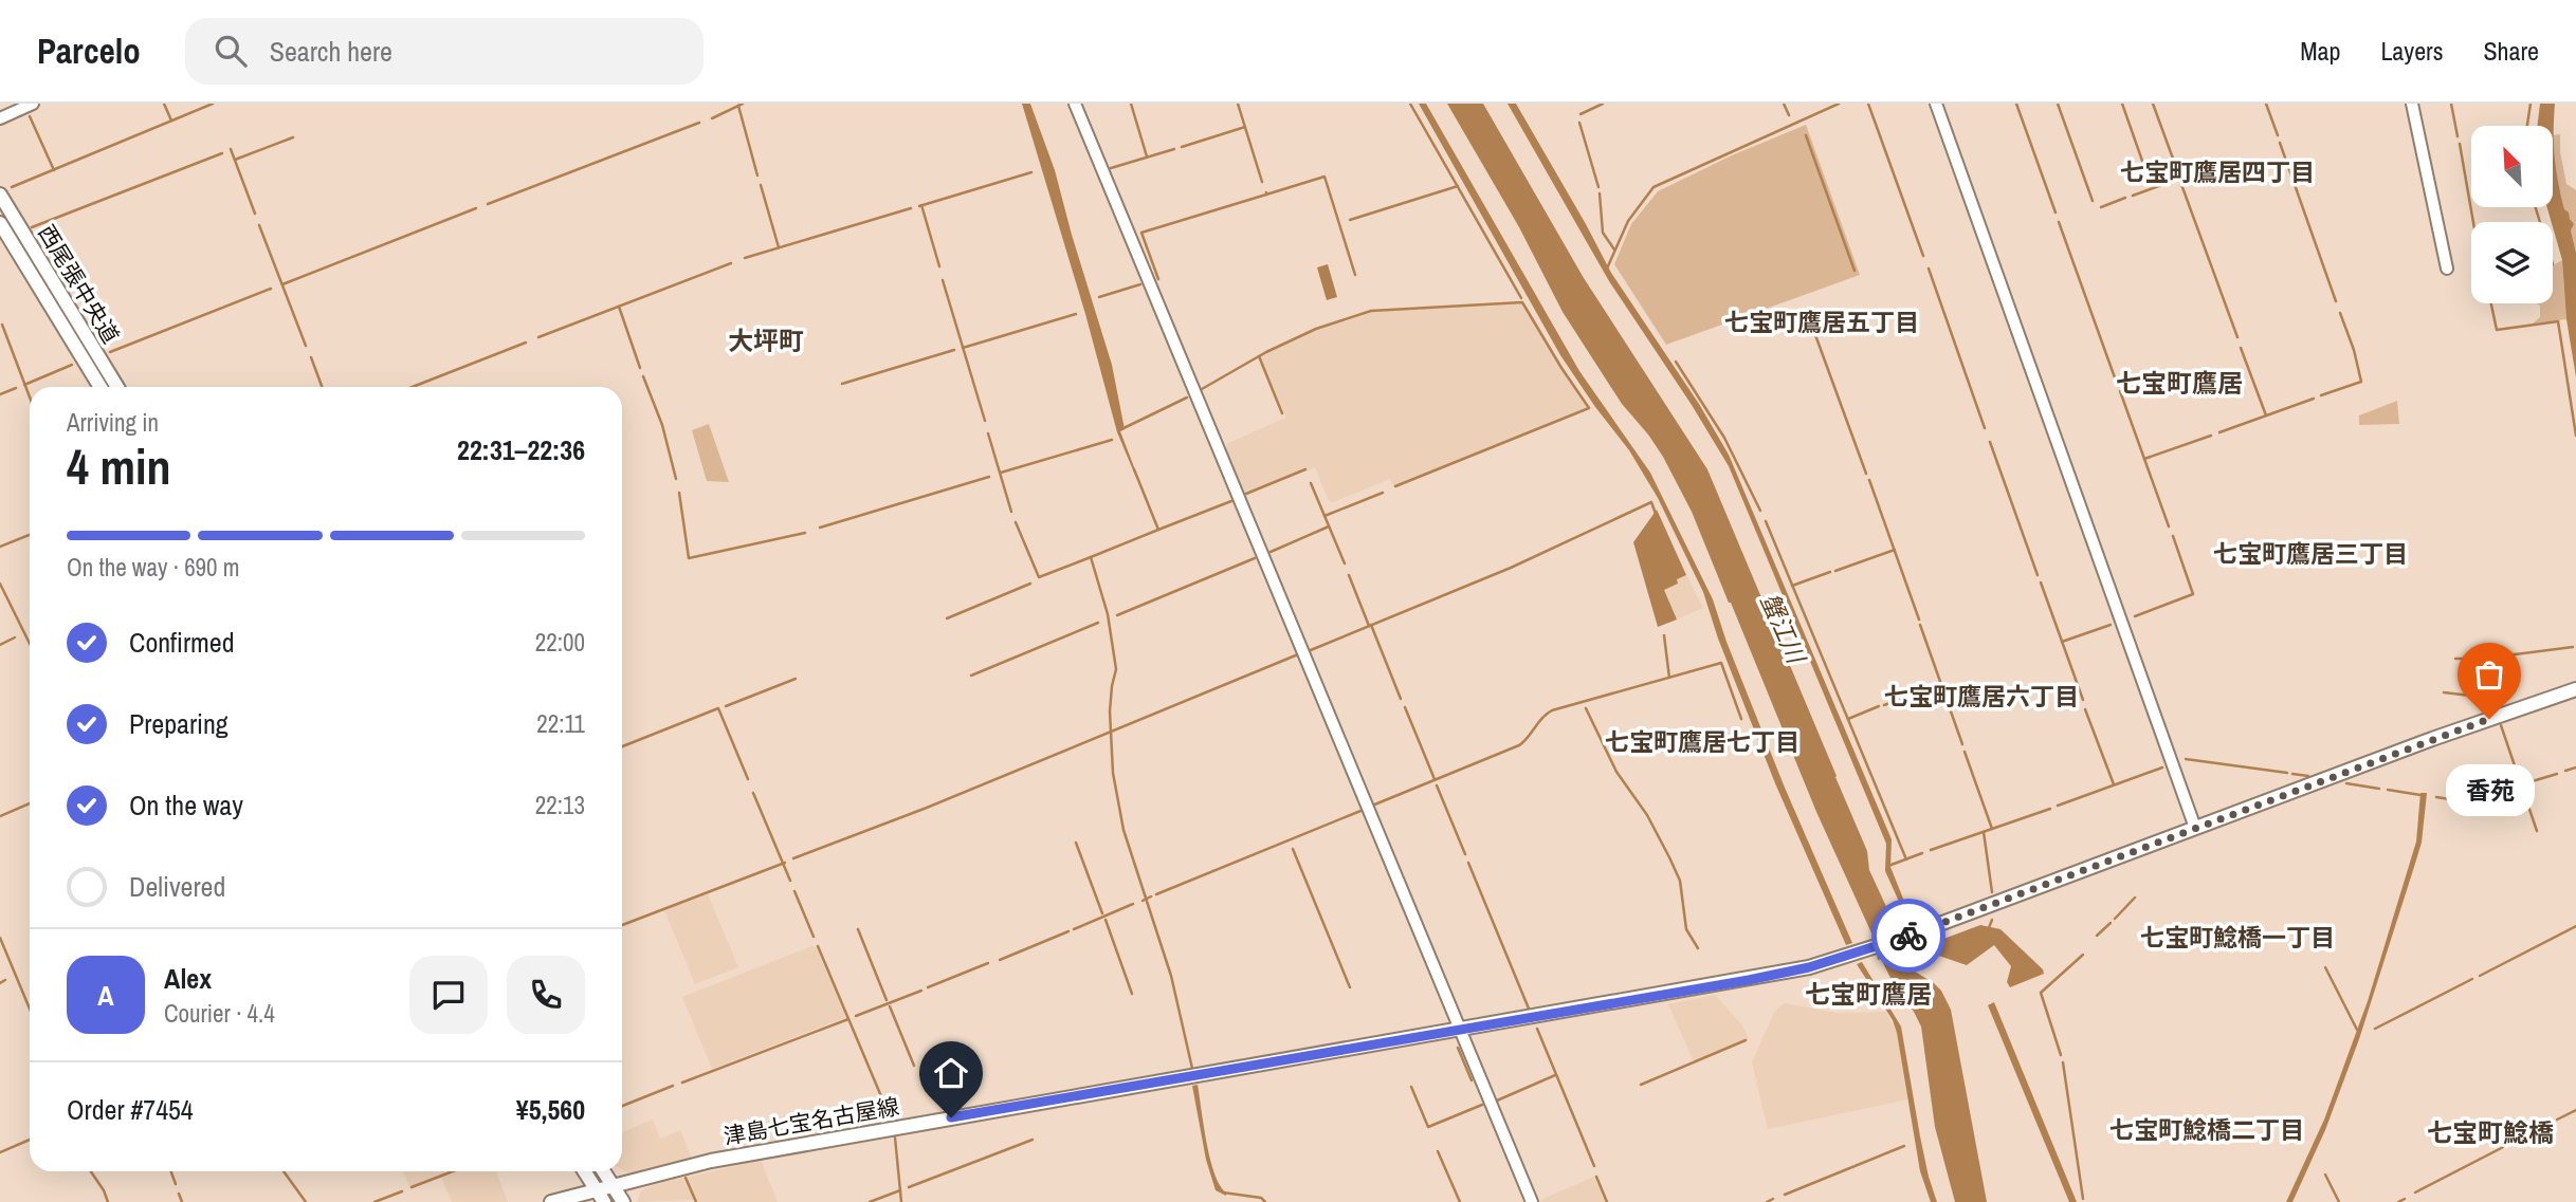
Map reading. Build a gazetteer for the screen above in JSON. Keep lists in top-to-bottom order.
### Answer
{
  "streets": {
    "main road": ["西尾張中央道", "津島七宝名古屋線"]
  },
  "districts": [
    "七宝町鷹居四丁目",
    "七宝町鷹居五丁目",
    "大坪町",
    "七宝町鷹居",
    "七宝町鷹居三丁目",
    "七宝町鷹居六丁目",
    "七宝町鷹居七丁目",
    "七宝町鯰橋一丁目",
    "七宝町鷹居",
    "七宝町鯰橋二丁目",
    "七宝町鯰橋"
  ],
  "water": ["蟹江川"],
  "places": ["香苑"],
  "north": "top left",
  "page": {
    "header": "Parcelo",
    "search": "Search here",
    "nav": ["Map", "Layers", "Share"],
    "heading": ["4 min", "Arriving in", "22:31–22:36"],
    "panel": [
      "Alex",
      "Courier · 4.4",
      "Order #7454",
      "¥5,560"
    ],
    "bar": "On the way · 690 m",
    "list": [
      ["Confirmed", "22:00"],
      ["Preparing", "22:11"],
      ["On the way", "22:13"],
      "Delivered"
    ],
    "bubble": "香苑",
    "round": "A"
  }
}
